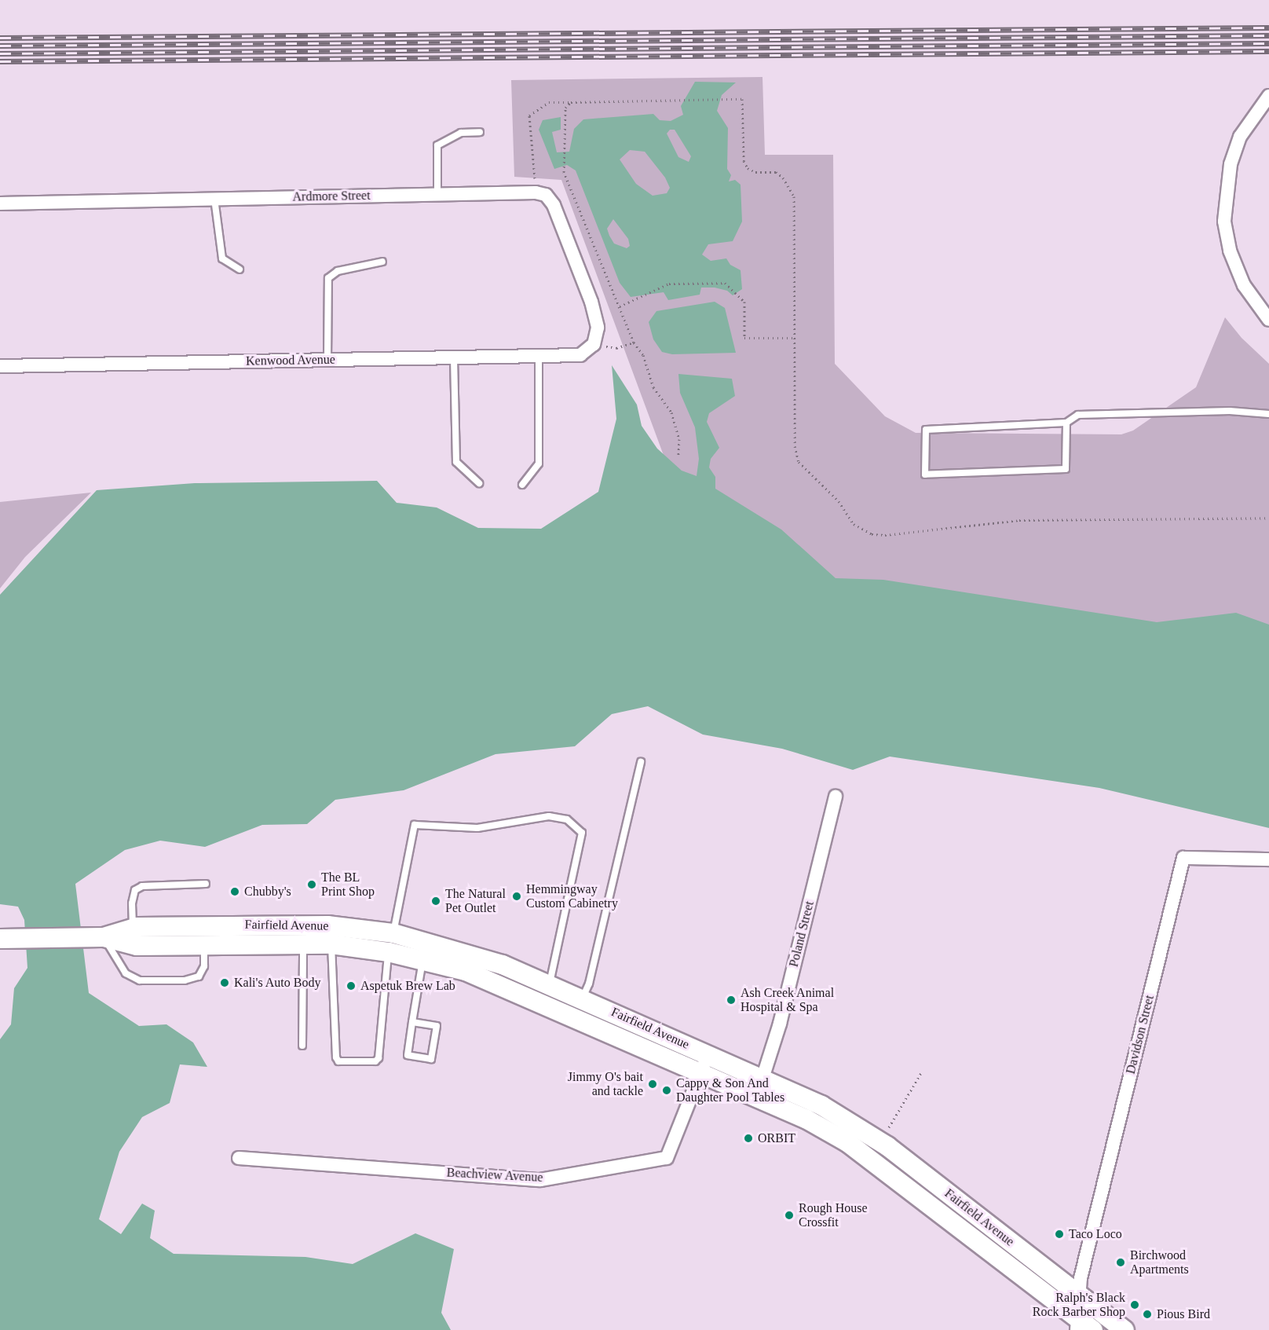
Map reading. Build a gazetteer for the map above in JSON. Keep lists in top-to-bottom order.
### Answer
{
  "streets": {
    "main road": ["Fairfield Avenue"],
    "street": [
      "Ardmore Street",
      "Kenwood Avenue",
      "Poland Street",
      "Davidson Street",
      "Beachview Avenue"
    ]
  },
  "crossings": [
    ["Fairfield Avenue", "Poland Street"],
    ["Fairfield Avenue", "Davidson Street"],
    ["Fairfield Avenue", "Beachview Avenue"]
  ],
  "places": [
    "The BL Print Shop",
    "Chubby's",
    "Hemmingway Custom Cabinetry",
    "The Natural Pet Outlet",
    "Kali's Auto Body",
    "Aspetuk Brew Lab",
    "Ash Creek Animal Hospital & Spa",
    "Jimmy O's bait and tackle",
    "Cappy & Son And Daughter Pool Tables",
    "ORBIT",
    "Rough House Crossfit",
    "Taco Loco",
    "Birchwood Apartments",
    "Ralph's Black Rock Barber Shop",
    "Pious Bird"
  ]
}
